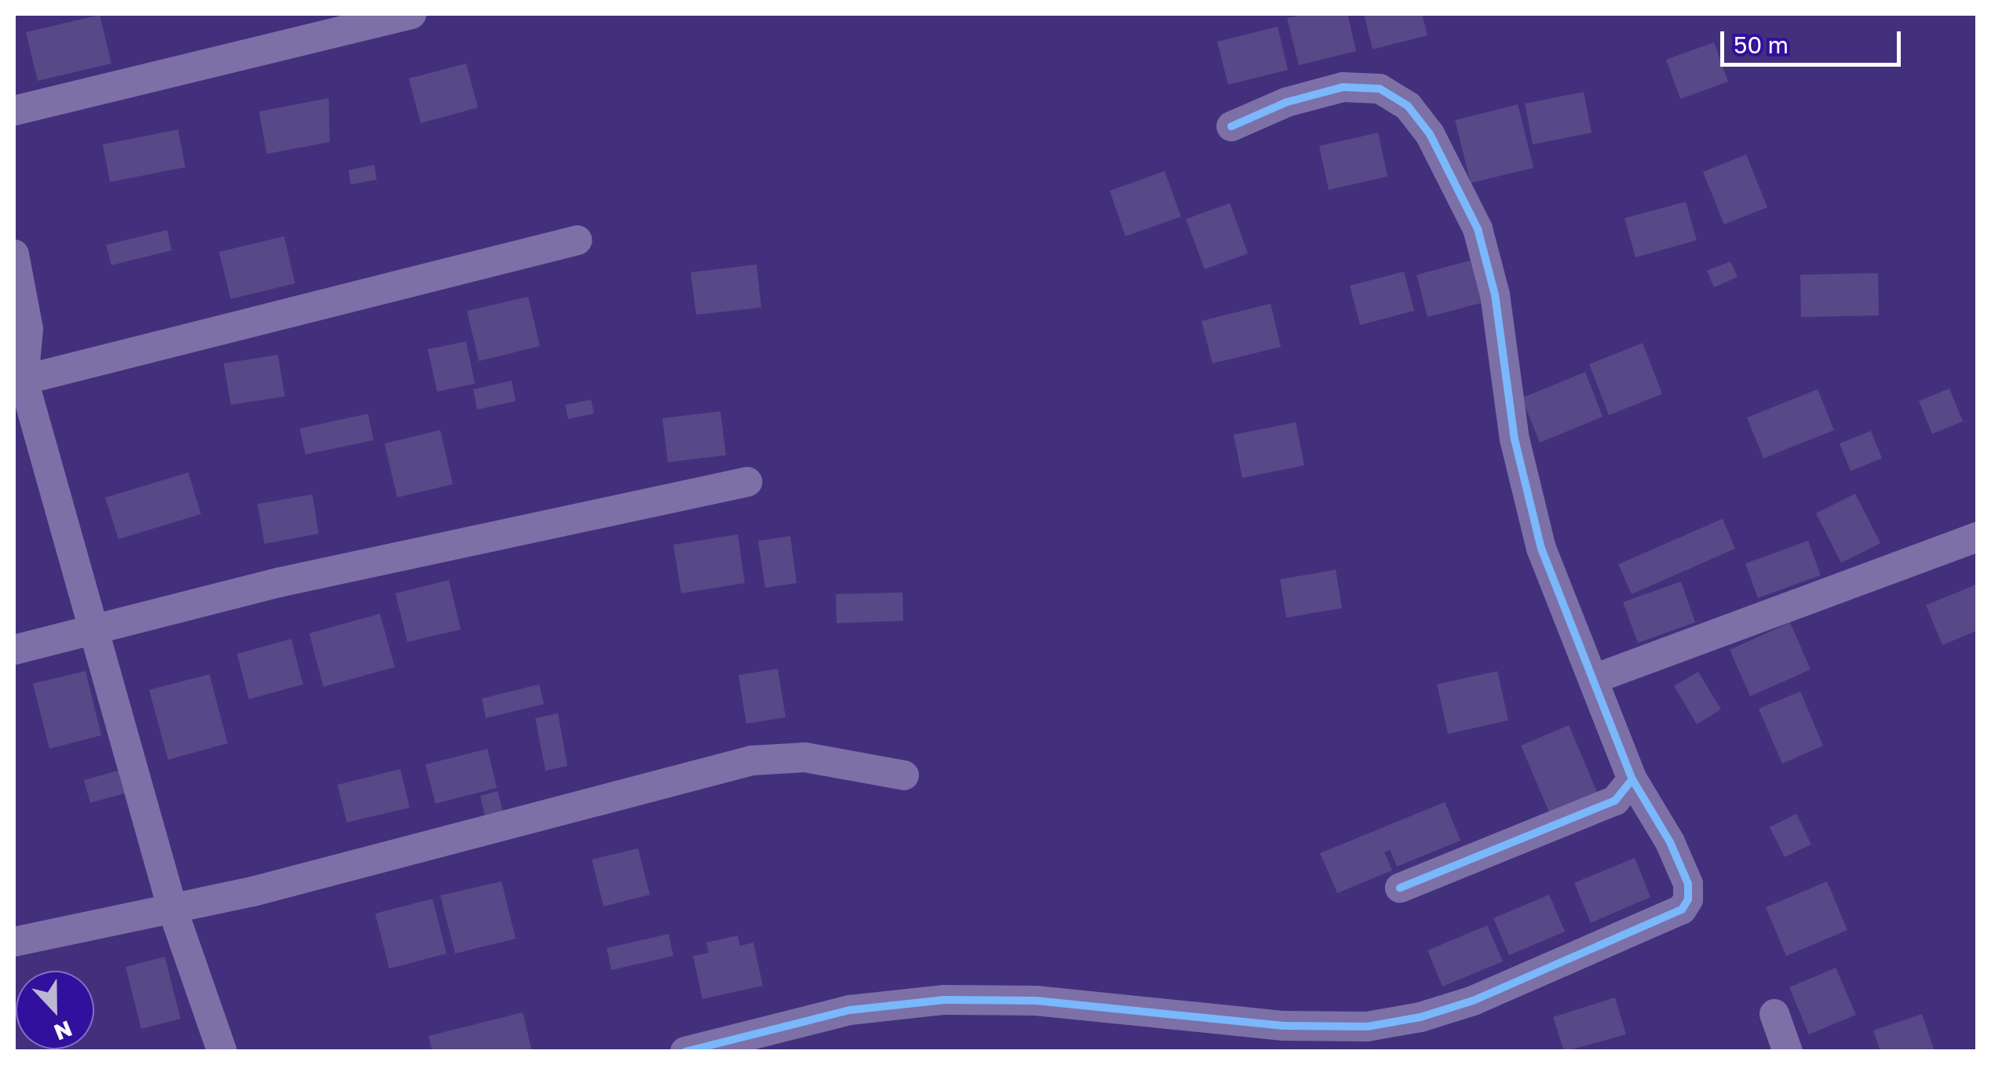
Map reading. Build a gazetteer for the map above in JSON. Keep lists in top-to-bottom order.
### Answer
{
  "scale_bar": "50 m",
  "north": "bottom"
}
